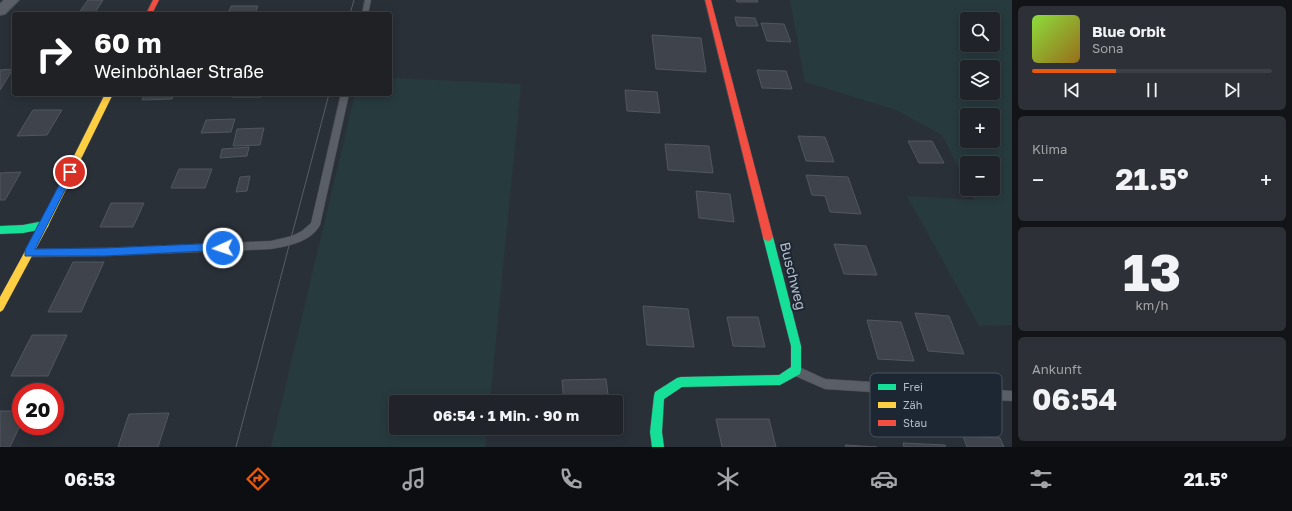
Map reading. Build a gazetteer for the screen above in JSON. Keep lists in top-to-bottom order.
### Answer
{
  "streets": {
    "street": ["Buschweg"]
  },
  "legend": ["Frei", "Zäh", "Stau"],
  "page": {
    "map_buttons": ["+", "−"],
    "turn": ["60 m", "Weinböhlaer Straße"],
    "song": ["Blue Orbit", "Sona"],
    "tile": [
      "Klima",
      ["13", "km/h"],
      ["Ankunft", "06:54"]
    ],
    "heat": ["−", "21.5°", "+"],
    "limit": "20",
    "trip": "06:54 · 1 Min. · 90 m",
    "tabs": ["06:53", "21.5°"]
  }
}
